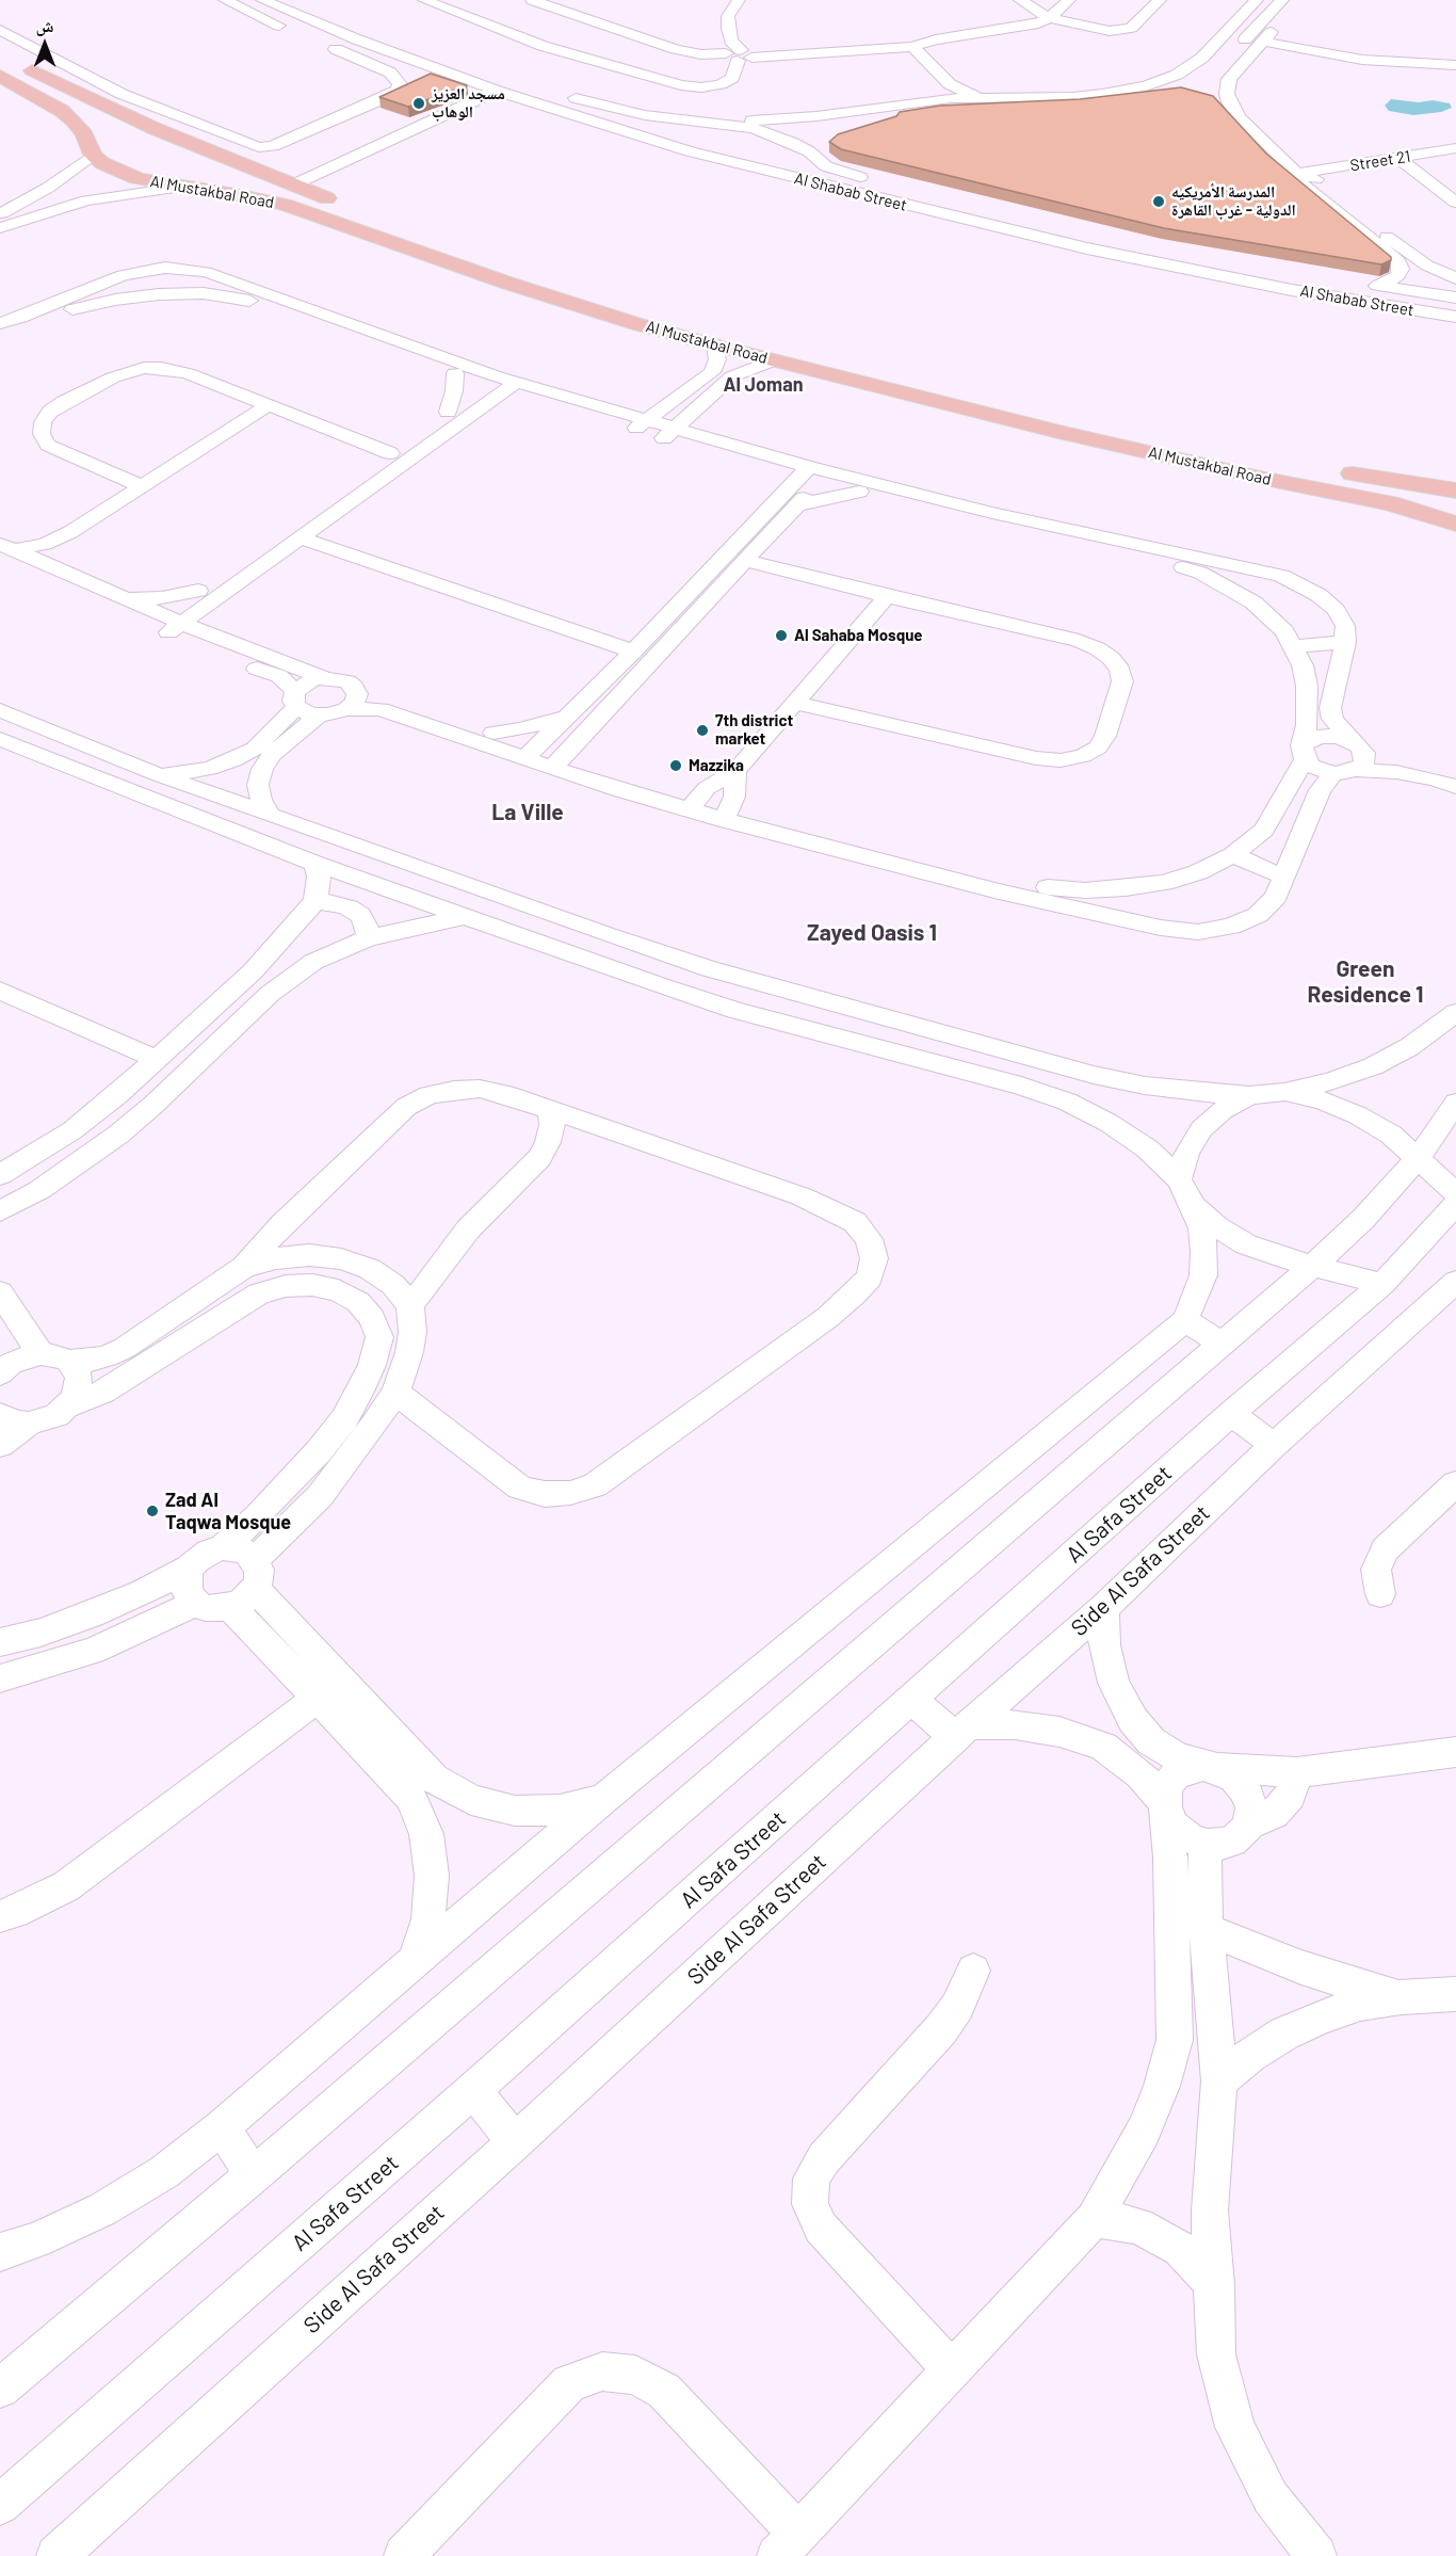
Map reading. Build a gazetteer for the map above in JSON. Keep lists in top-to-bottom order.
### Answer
{
  "streets": {
    "main road": ["Al Mustakbal Road"],
    "street": [
      "Street 21",
      "Al Shabab Street",
      "Al Safa Street",
      "Side Al Safa Street"
    ]
  },
  "districts": [
    "Al Joman",
    "La Ville",
    "Zayed Oasis 1",
    "Green Residence 1"
  ],
  "places": [
    "مسجد العزيز الوهاب",
    "المدرسة الأمريكيه الدولية - غرب القاهرة",
    "Al Sahaba Mosque",
    "7th district market",
    "Mazzika",
    "Zad Al Taqwa Mosque"
  ],
  "north": "top"
}
